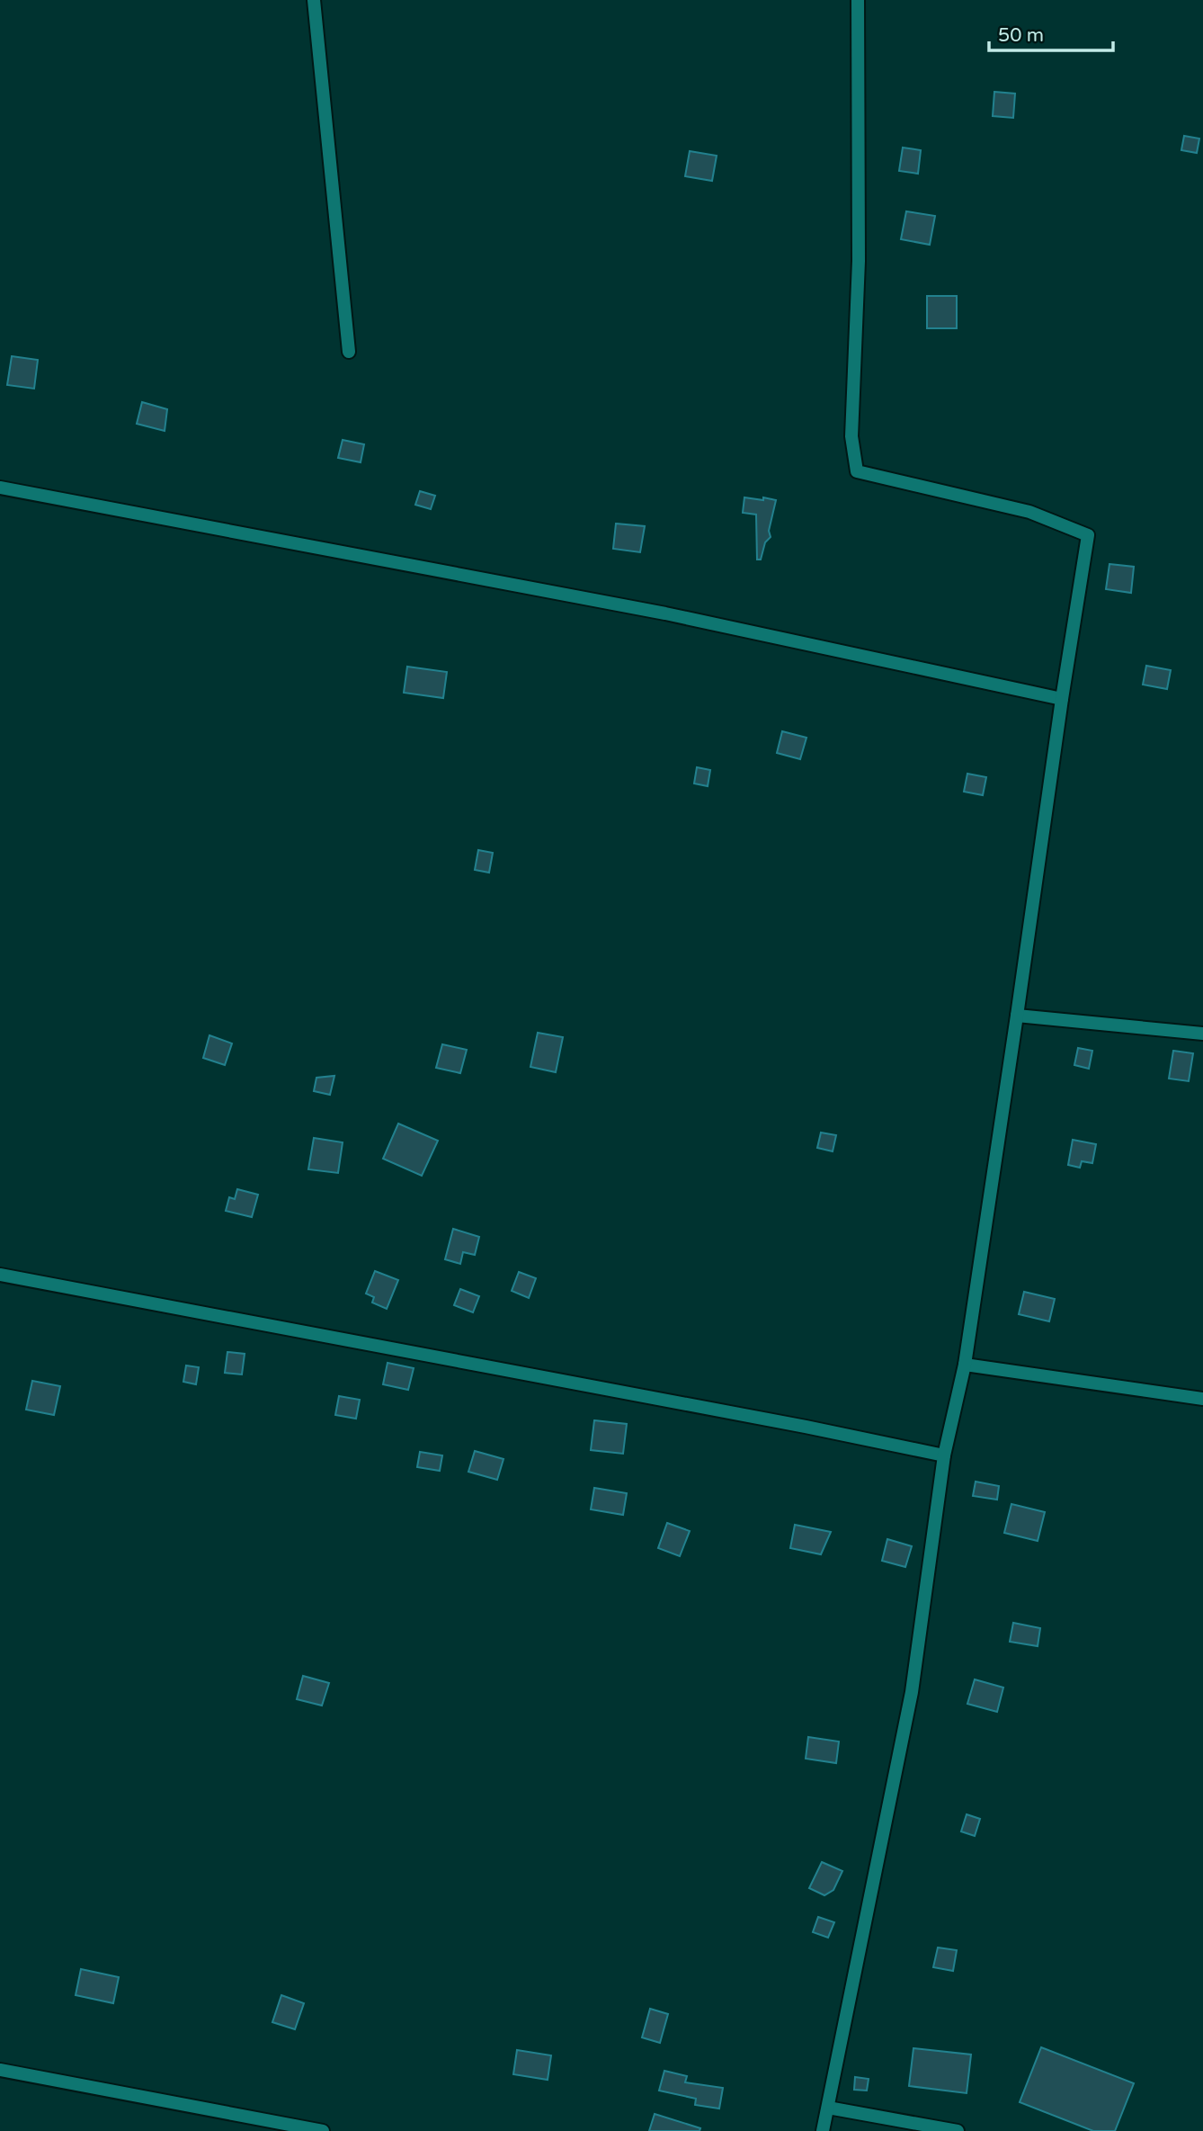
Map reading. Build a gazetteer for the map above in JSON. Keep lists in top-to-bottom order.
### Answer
{
  "scale_bar": "50 m"
}
